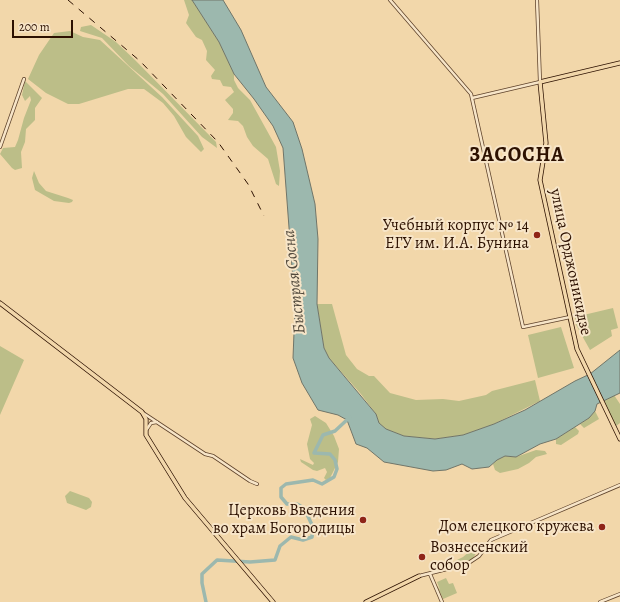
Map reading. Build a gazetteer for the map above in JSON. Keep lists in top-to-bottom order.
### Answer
{
  "streets": {
    "main road": ["улица Орджоникидзе"]
  },
  "districts": ["ЗАСОСНА"],
  "water": ["Быстрая Сосна"],
  "places": [
    "Учебный корпус № 14 ЕГУ им. И.А. Бунина",
    "Церковь Введения во храм Богородицы",
    "Дом елецкого кружева",
    "Вознесенский собор"
  ],
  "scale_bar": "200 m"
}
